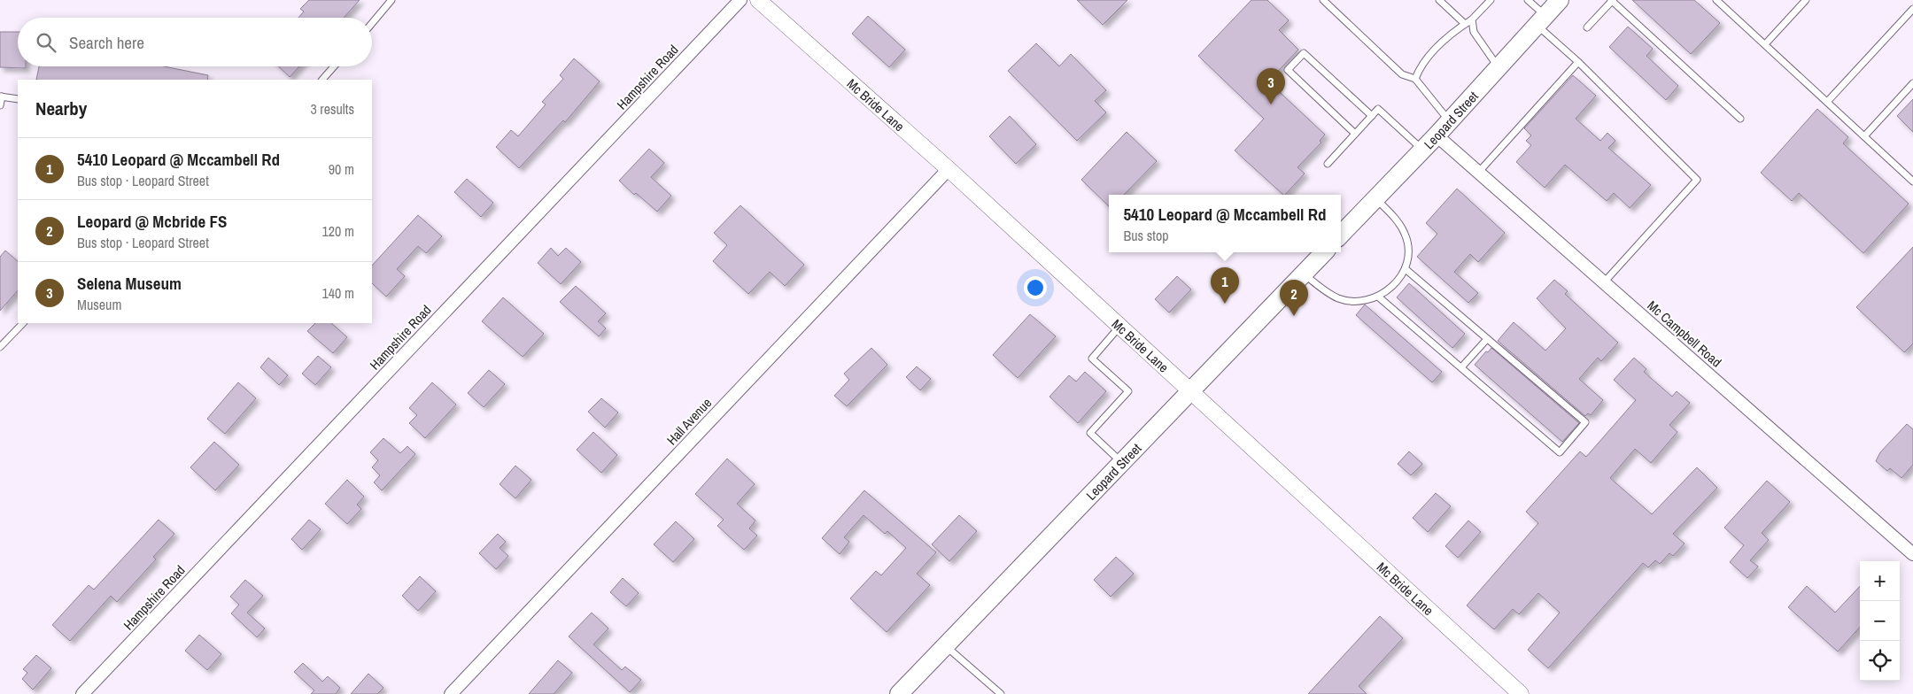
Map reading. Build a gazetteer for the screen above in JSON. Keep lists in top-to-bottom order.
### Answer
{
  "streets": {
    "main road": ["Leopard Street"],
    "street": [
      "Hampshire Road",
      "Mc Bride Lane",
      "Mc Campbell Road",
      "Hall Avenue"
    ]
  },
  "crossings": [
    ["Mc Bride Lane", "Leopard Street"],
    ["Mc Bride Lane", "Hall Avenue"],
    ["Leopard Street", "Mc Campbell Road"]
  ],
  "page": {
    "search": "Search here",
    "pins": ["3", "1", "2"],
    "heading": ["Nearby", "3 results"],
    "list": [
      {
        "mark": "1",
        "name": "5410 Leopard @ Mccambell Rd",
        "note": "Bus stop · Leopard Street",
        "value": "90 m"
      },
      {
        "mark": "2",
        "name": "Leopard @ Mcbride FS",
        "note": "Bus stop · Leopard Street",
        "value": "120 m"
      },
      {
        "mark": "3",
        "name": "Selena Museum",
        "note": "Museum",
        "value": "140 m"
      }
    ],
    "popup": ["5410 Leopard @ Mccambell Rd", "Bus stop"],
    "map_buttons": ["+", "−"]
  }
}
